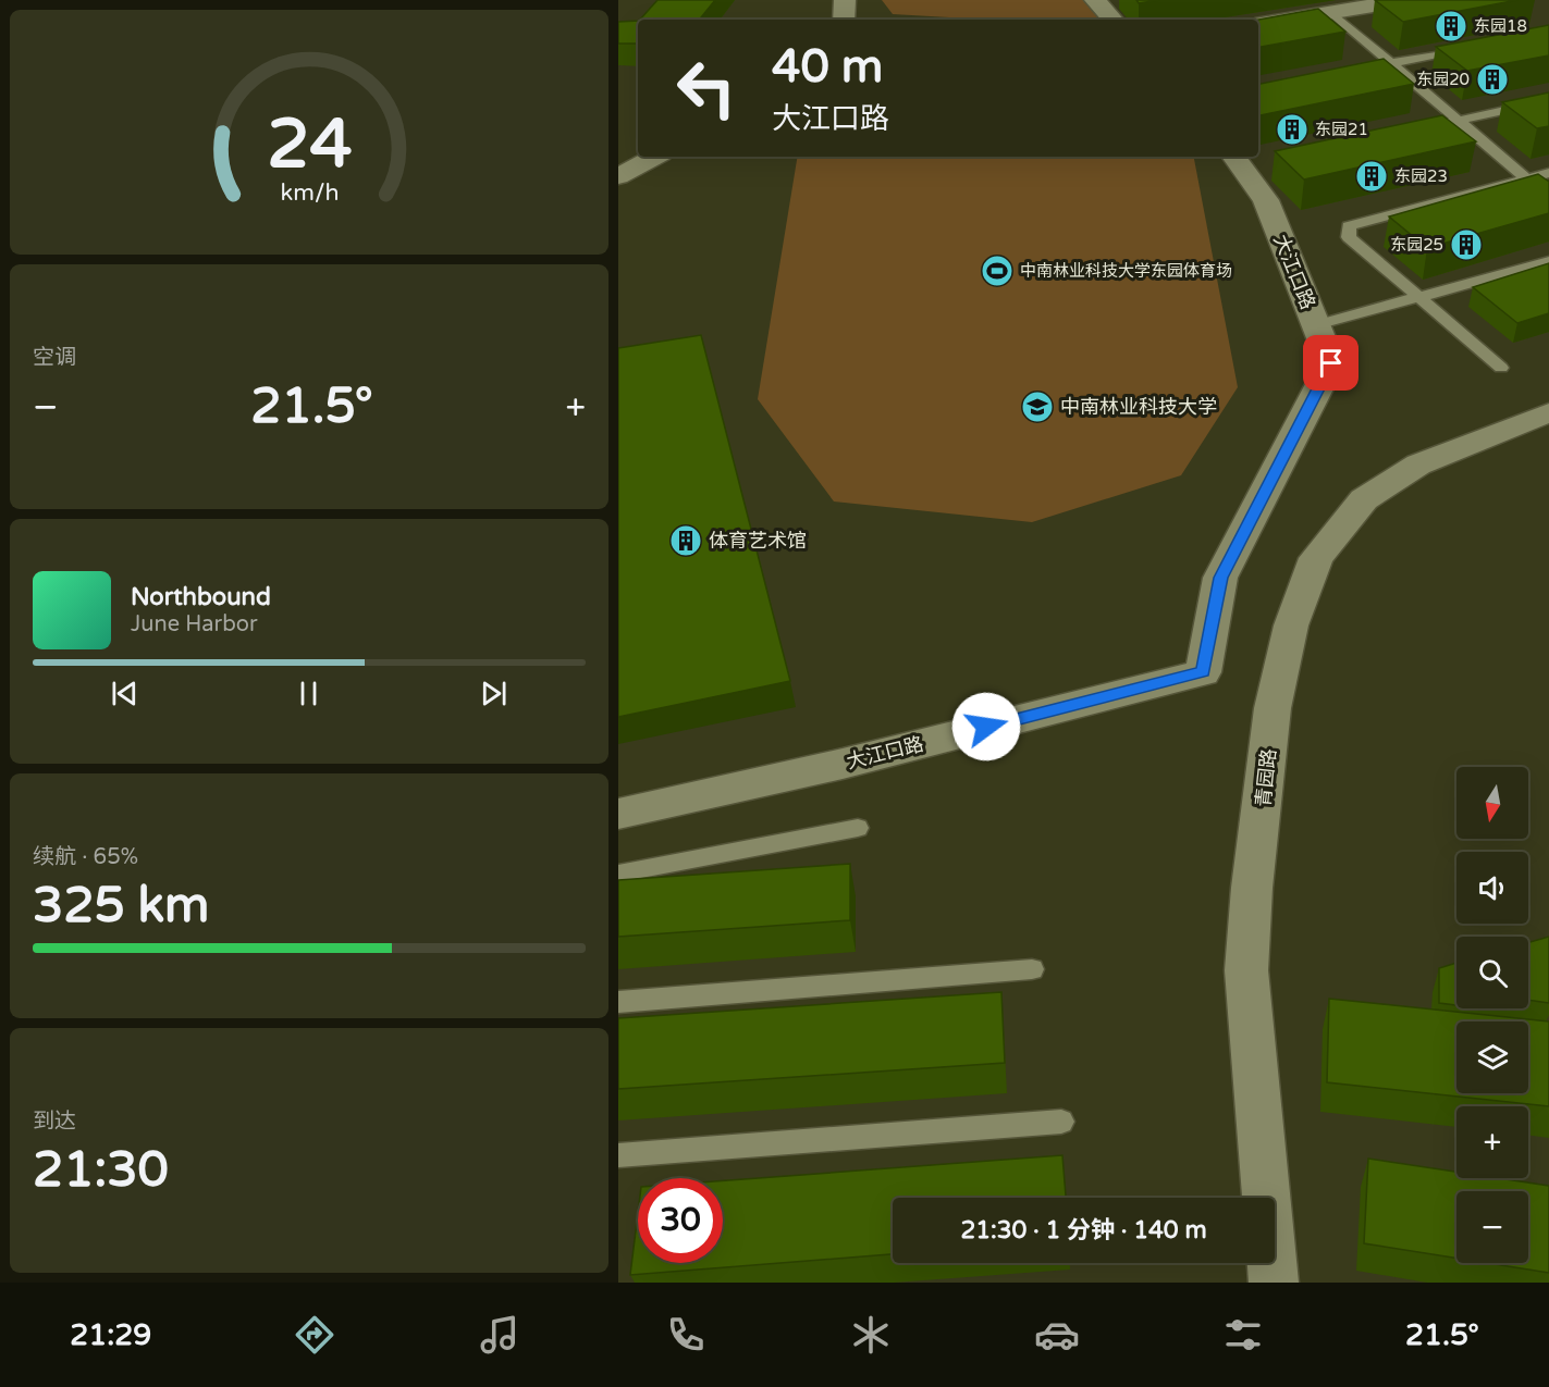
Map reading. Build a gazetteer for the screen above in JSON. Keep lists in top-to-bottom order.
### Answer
{
  "streets": {
    "street": ["大江口路", "青园路"]
  },
  "places": {
    "building": [
      "东园18",
      "东园20",
      "东园21",
      "东园23",
      "东园25",
      "体育艺术馆"
    ],
    "sports": ["中南林业科技大学东园体育场"],
    "school or university": ["中南林业科技大学"]
  },
  "north": "bottom",
  "page": {
    "turn": ["40 m", "大江口路"],
    "tile": [
      "空调",
      ["续航 · 65%", "325 km"],
      ["到达", "21:30"]
    ],
    "heat": ["−", "21.5°", "+"],
    "song": ["Northbound", "June Harbor"],
    "map_buttons": ["+", "−"],
    "limit": "30",
    "trip": "21:30 · 1 分钟 · 140 m",
    "tabs": ["21:29", "21.5°"],
    "gauge": ["24", "km/h"]
  }
}
